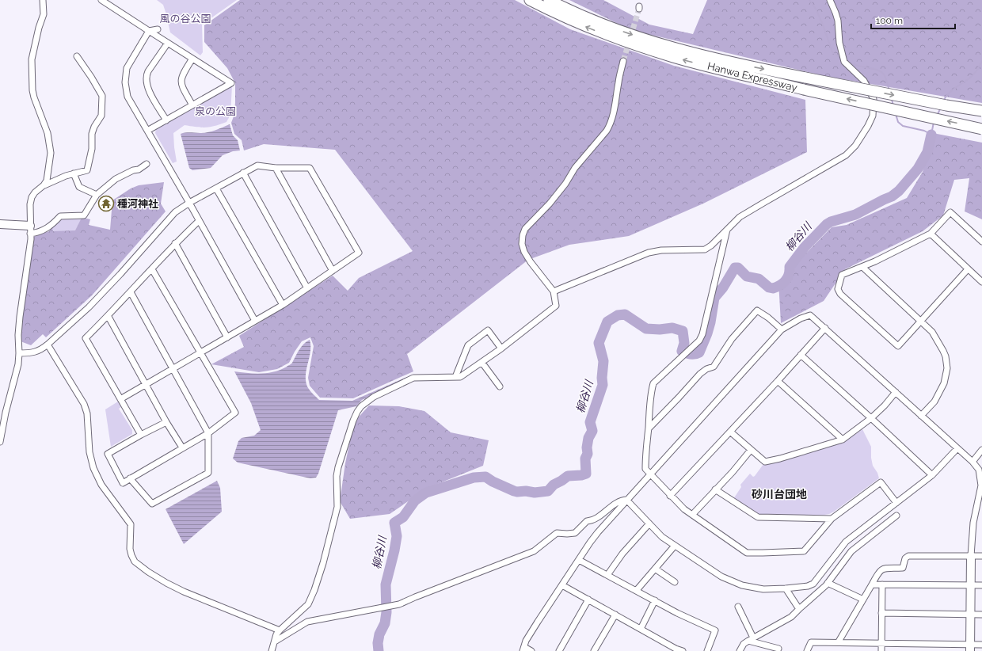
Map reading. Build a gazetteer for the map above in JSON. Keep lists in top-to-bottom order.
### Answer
{
  "streets": {
    "highway": ["Hanwa Expressway"]
  },
  "districts": ["砂川台団地"],
  "water": ["柳谷川"],
  "parks": ["風の谷公園", "泉の公園"],
  "places": {
    "temple": ["種河神社"]
  },
  "scale_bar": "100 m"
}
